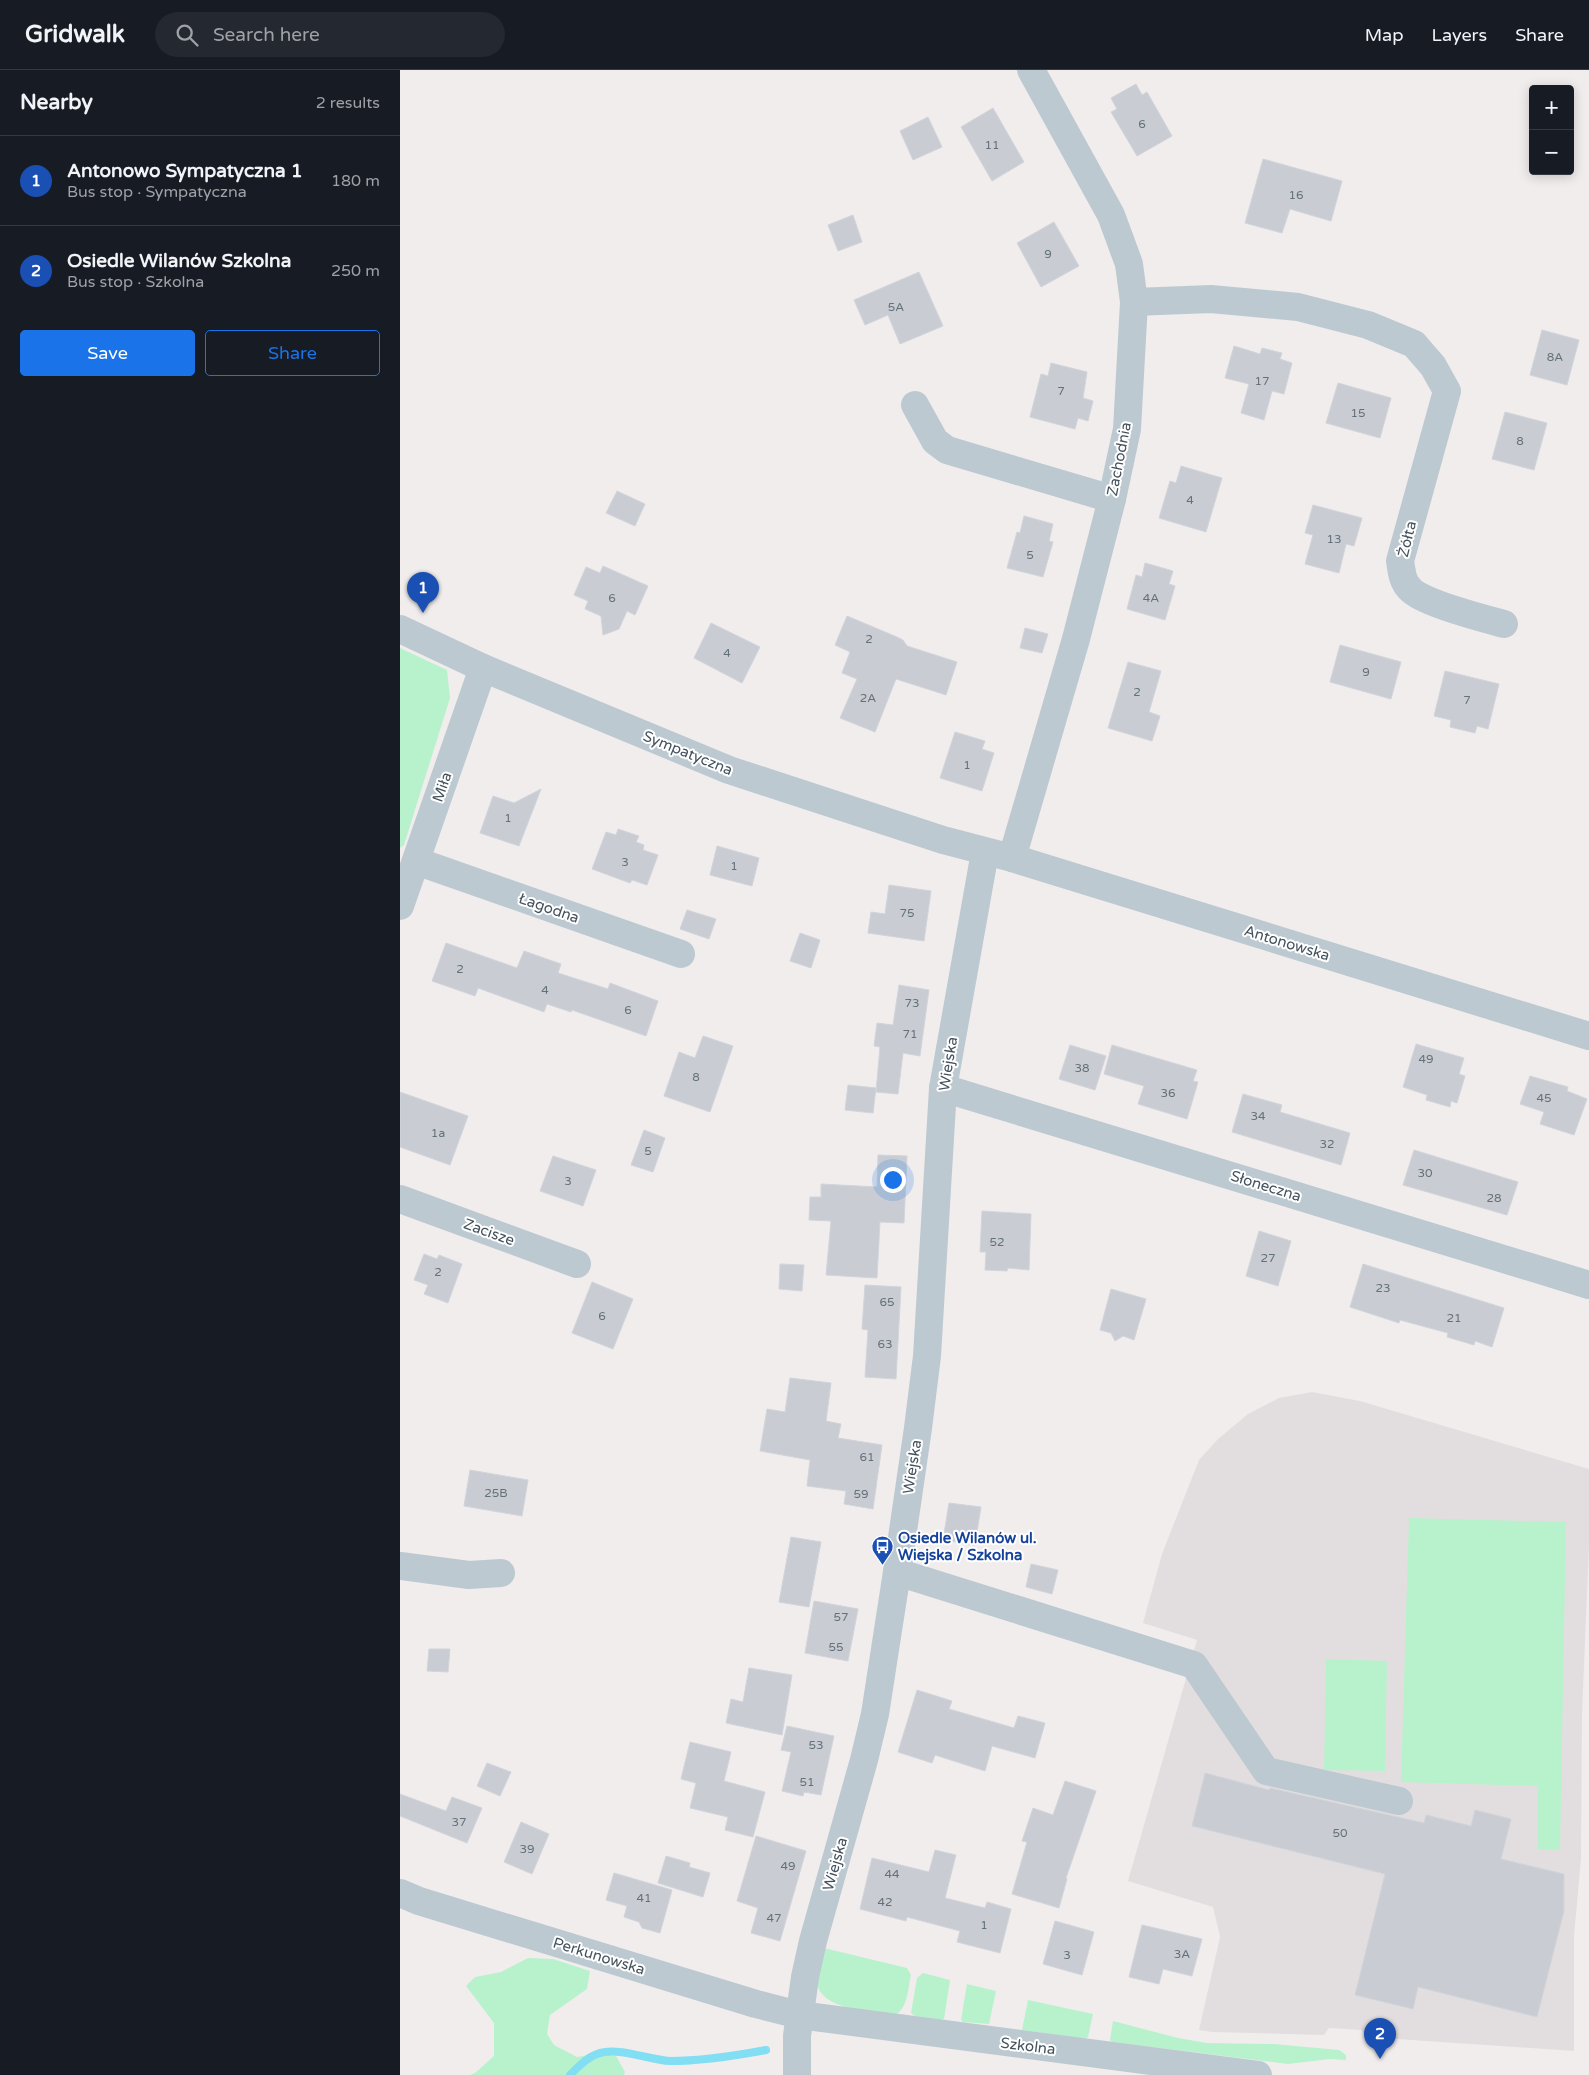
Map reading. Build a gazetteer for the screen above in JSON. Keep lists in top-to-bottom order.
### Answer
{
  "streets": {
    "street": [
      "Zachodnia",
      "Żółta",
      "Sympatyczna",
      "Miła",
      "Łagodna",
      "Antonowska",
      "Wiejska",
      "Słoneczna",
      "Zacisze",
      "Perkunowska",
      "Szkolna"
    ]
  },
  "crossings": [
    ["Zachodnia", "Żółta"],
    ["Zachodnia", "Antonowska"],
    ["Sympatyczna", "Miła"],
    ["Sympatyczna", "Antonowska"],
    ["Sympatyczna", "Wiejska"],
    ["Miła", "Łagodna"],
    ["Antonowska", "Wiejska"],
    ["Wiejska", "Słoneczna"],
    ["Wiejska", "Perkunowska"],
    ["Wiejska", "Szkolna"],
    ["Perkunowska", "Szkolna"]
  ],
  "places": {
    "bus stop": ["Osiedle Wilanów ul. Wiejska / Szkolna"]
  },
  "house_numbers": [
    "6",
    "11",
    "16",
    "9",
    "5A",
    "8A",
    "17",
    "7",
    "15",
    "8",
    "4",
    "13",
    "5",
    "6",
    "4A",
    "2",
    "4",
    "9",
    "2",
    "2A",
    "7",
    "1",
    "1",
    "3",
    "1",
    "75",
    "2",
    "4",
    "73",
    "6",
    "71",
    "49",
    "38",
    "8",
    "36",
    "45",
    "34",
    "1a",
    "32",
    "5",
    "30",
    "3",
    "28",
    "52",
    "27",
    "2",
    "23",
    "65",
    "6",
    "21",
    "63",
    "61",
    "25B",
    "59",
    "57",
    "55",
    "53",
    "51",
    "37",
    "50",
    "39",
    "49",
    "44",
    "41",
    "42",
    "47",
    "1",
    "3A",
    "3"
  ],
  "page": {
    "header": "Gridwalk",
    "search": "Search here",
    "nav": ["Map", "Layers", "Share"],
    "heading": ["Nearby", "2 results"],
    "map_buttons": ["+", "−"],
    "list": [
      {
        "mark": "1",
        "name": "Antonowo Sympatyczna 1",
        "note": "Bus stop · Sympatyczna",
        "value": "180 m"
      },
      {
        "mark": "2",
        "name": "Osiedle Wilanów Szkolna",
        "note": "Bus stop · Szkolna",
        "value": "250 m"
      }
    ],
    "buttons": ["Save", "Share"],
    "pins": ["1", "2"]
  }
}
